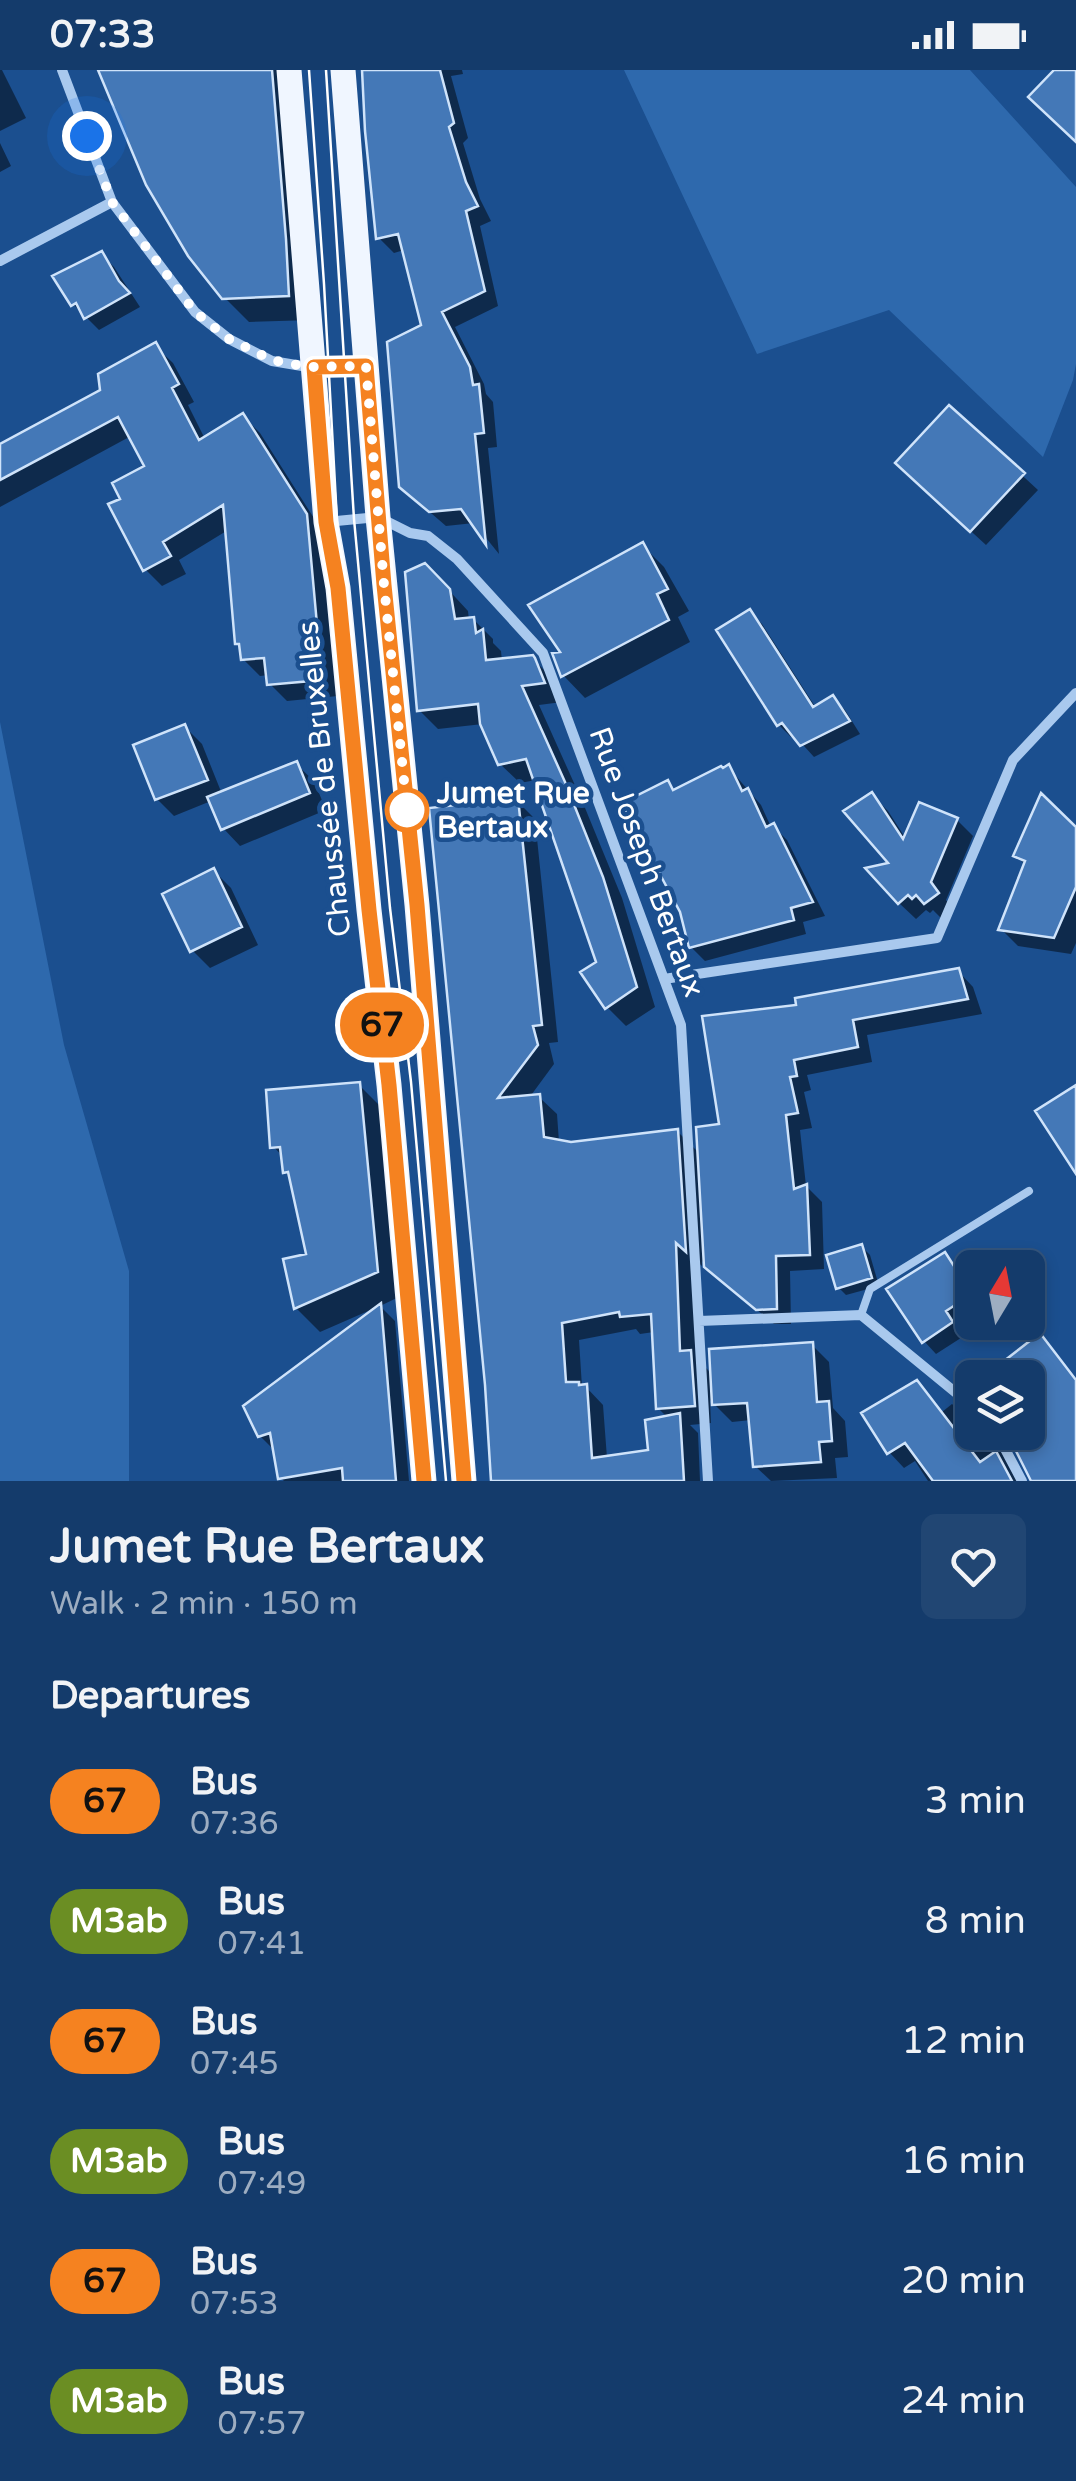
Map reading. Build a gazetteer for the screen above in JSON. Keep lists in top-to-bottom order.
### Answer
{
  "streets": {
    "main road": ["Chaussée de Bruxelles"],
    "street": ["Rue Joseph Bertaux"]
  },
  "crossings": [
    ["Chaussée de Bruxelles", "Rue Joseph Bertaux"]
  ],
  "places": ["Jumet Rue Bertaux"],
  "lines": ["bus line 67"],
  "north": "top",
  "page": {
    "status": "07:33",
    "on_map": "67",
    "heading": [
      ["Jumet Rue Bertaux", "Walk · 2 min · 150 m"],
      "Departures"
    ],
    "list": [
      {
        "mark": "67",
        "name": "Bus",
        "note": "07:36",
        "value": "3 min"
      },
      {
        "mark": "M3ab",
        "name": "Bus",
        "note": "07:41",
        "value": "8 min"
      },
      {
        "mark": "67",
        "name": "Bus",
        "note": "07:45",
        "value": "12 min"
      },
      {
        "mark": "M3ab",
        "name": "Bus",
        "note": "07:49",
        "value": "16 min"
      },
      {
        "mark": "67",
        "name": "Bus",
        "note": "07:53",
        "value": "20 min"
      },
      {
        "mark": "M3ab",
        "name": "Bus",
        "note": "07:57",
        "value": "24 min"
      }
    ]
  }
}
